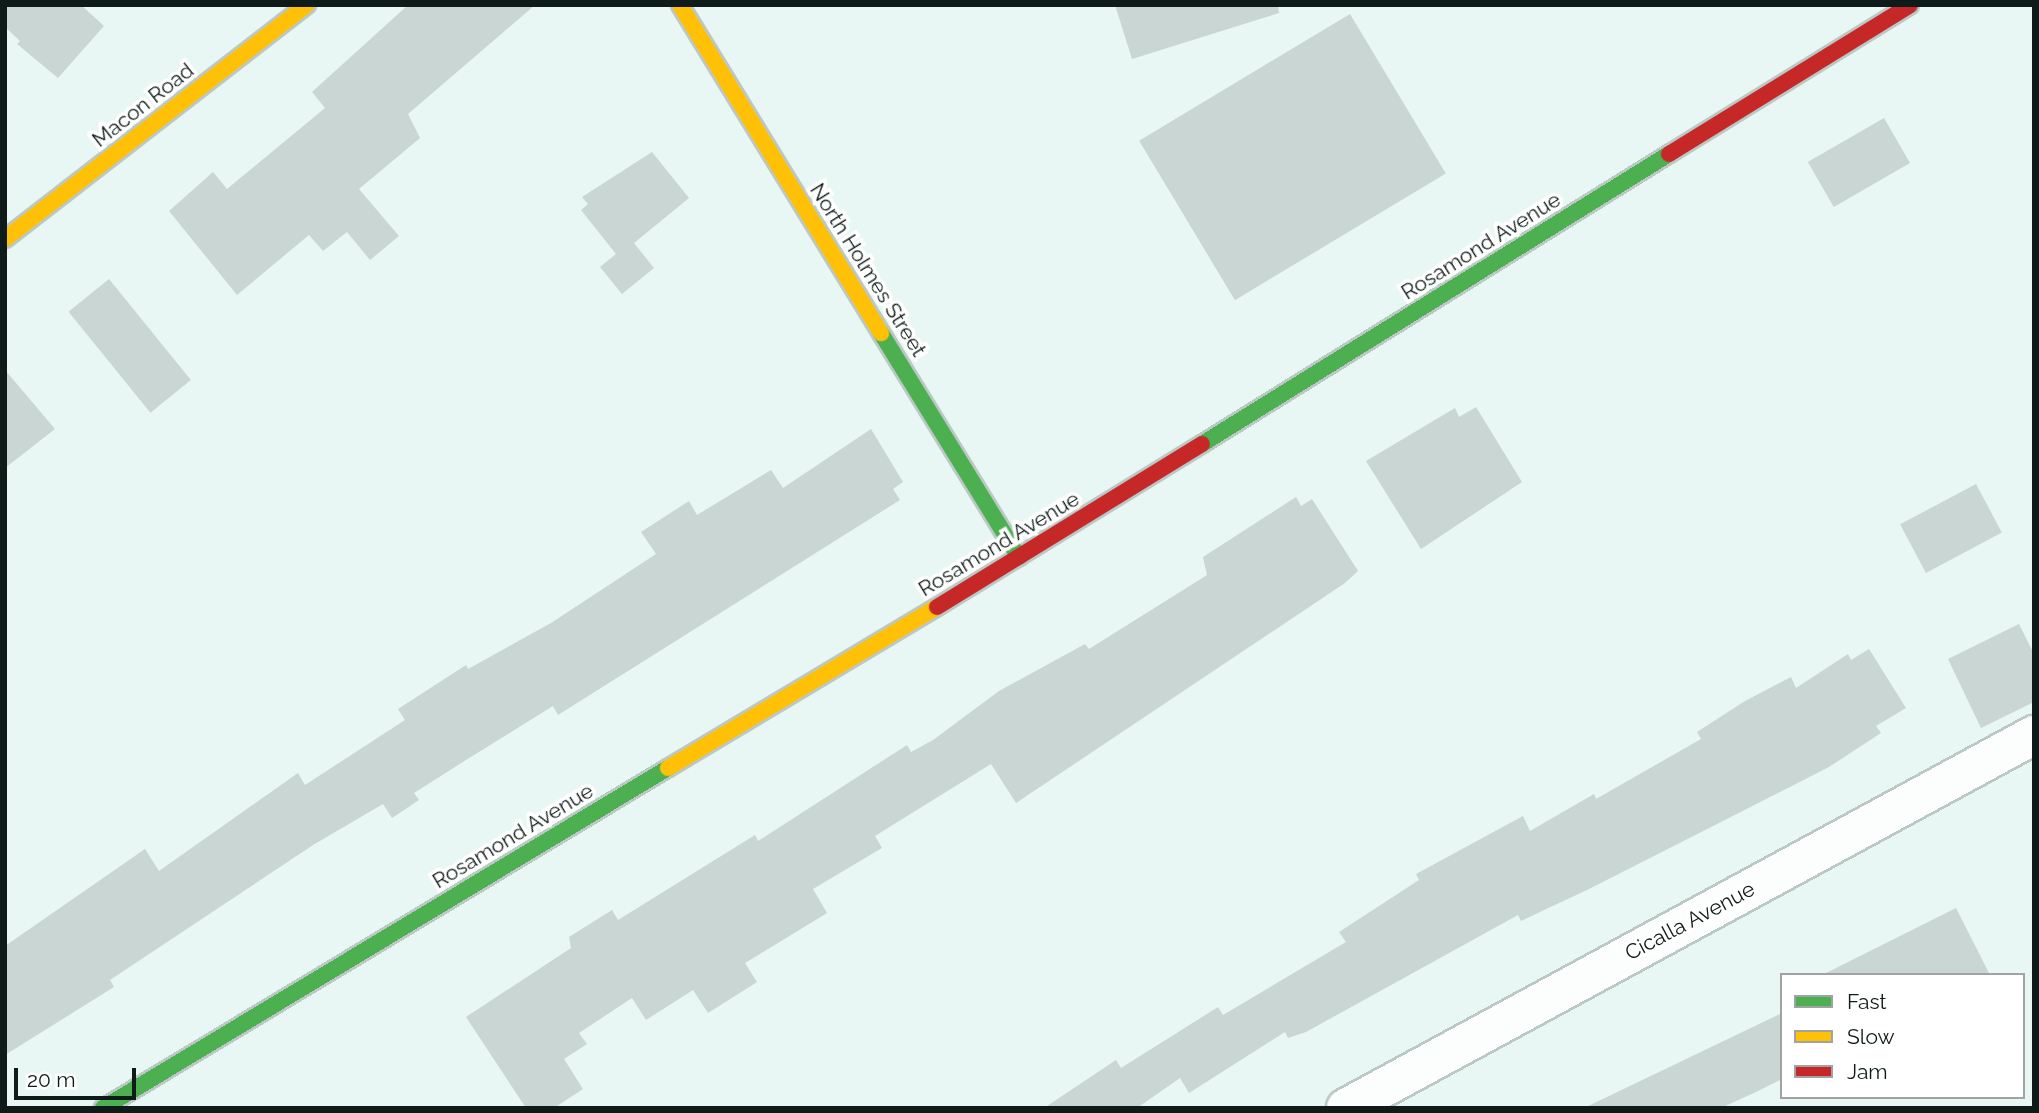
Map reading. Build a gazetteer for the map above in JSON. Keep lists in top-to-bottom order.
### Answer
{
  "streets": {
    "street": [
      "Macon Road",
      "Rosamond Avenue",
      "North Holmes Street",
      "Cicalla Avenue"
    ]
  },
  "crossings": [
    ["Rosamond Avenue", "North Holmes Street"]
  ],
  "legend": ["Fast", "Slow", "Jam"],
  "scale_bar": "20 m"
}
